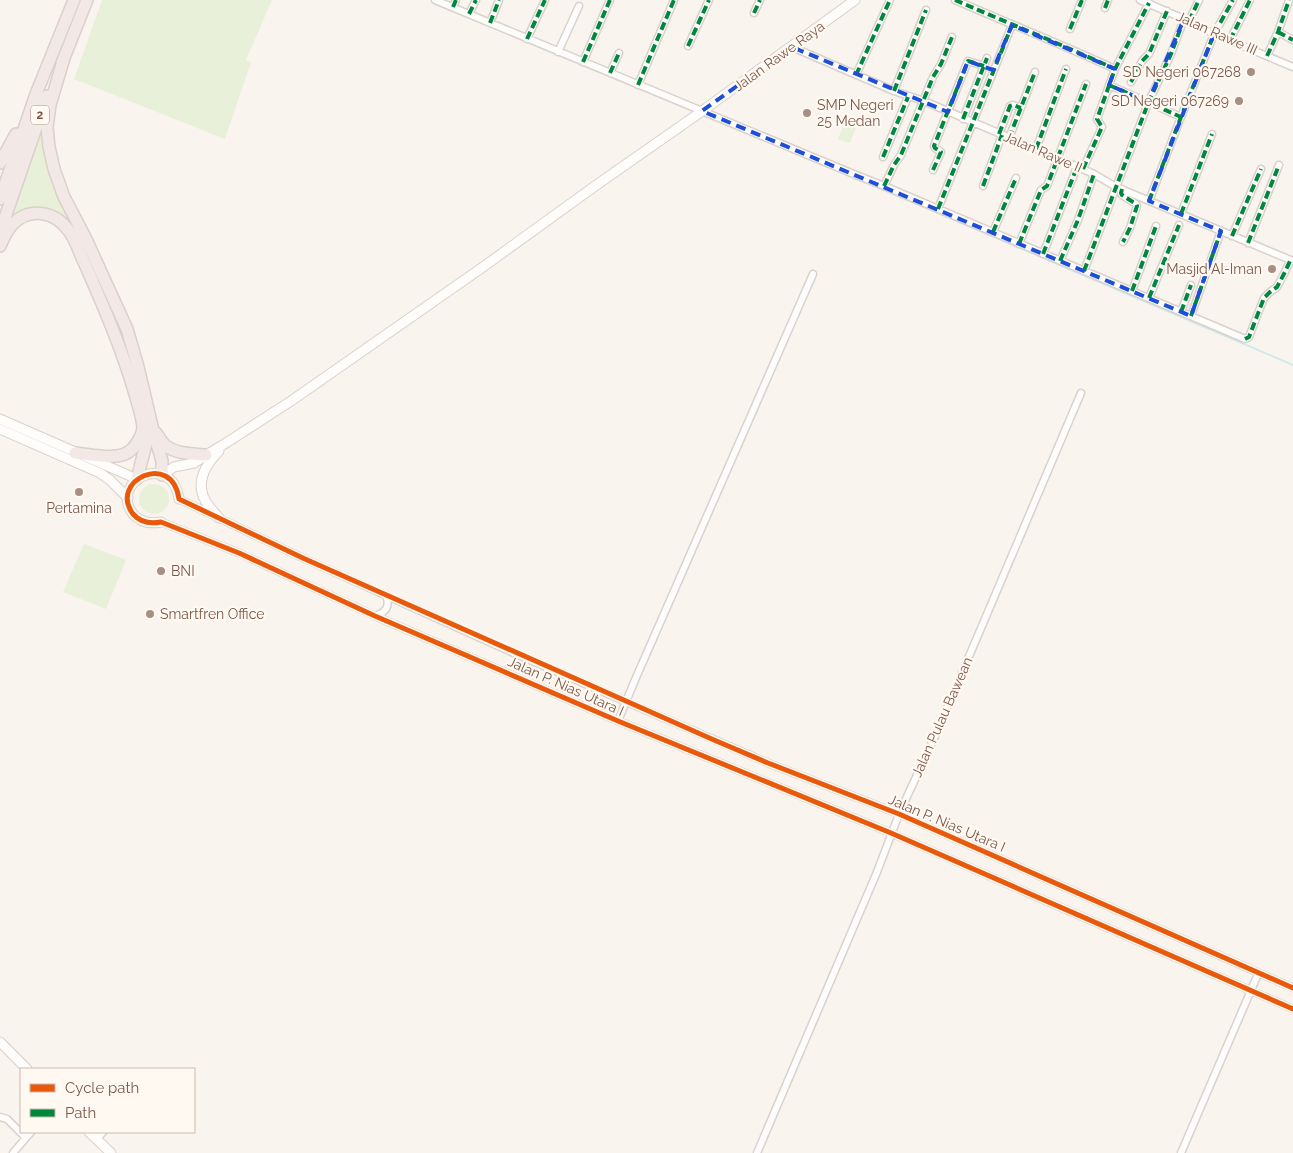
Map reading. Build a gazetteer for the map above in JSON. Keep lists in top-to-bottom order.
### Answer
{
  "streets": {
    "highway": ["2"],
    "street": [
      "Jalan Rawe III",
      "Jalan Rawe Raya",
      "Jalan Rawe II",
      "Jalan P. Nias Utara I",
      "Jalan Pulau Bawean"
    ]
  },
  "crossings": [
    ["Jalan Rawe Raya", "Jalan Rawe II"],
    ["Jalan P. Nias Utara I", "Jalan Pulau Bawean"]
  ],
  "places": [
    "SD Negeri 067268",
    "SD Negeri 067269",
    "SMP Negeri 25 Medan",
    "Masjid Al-Iman",
    "Pertamina",
    "BNI",
    "Smartfren Office"
  ],
  "legend": ["Cycle path", "Path"]
}
